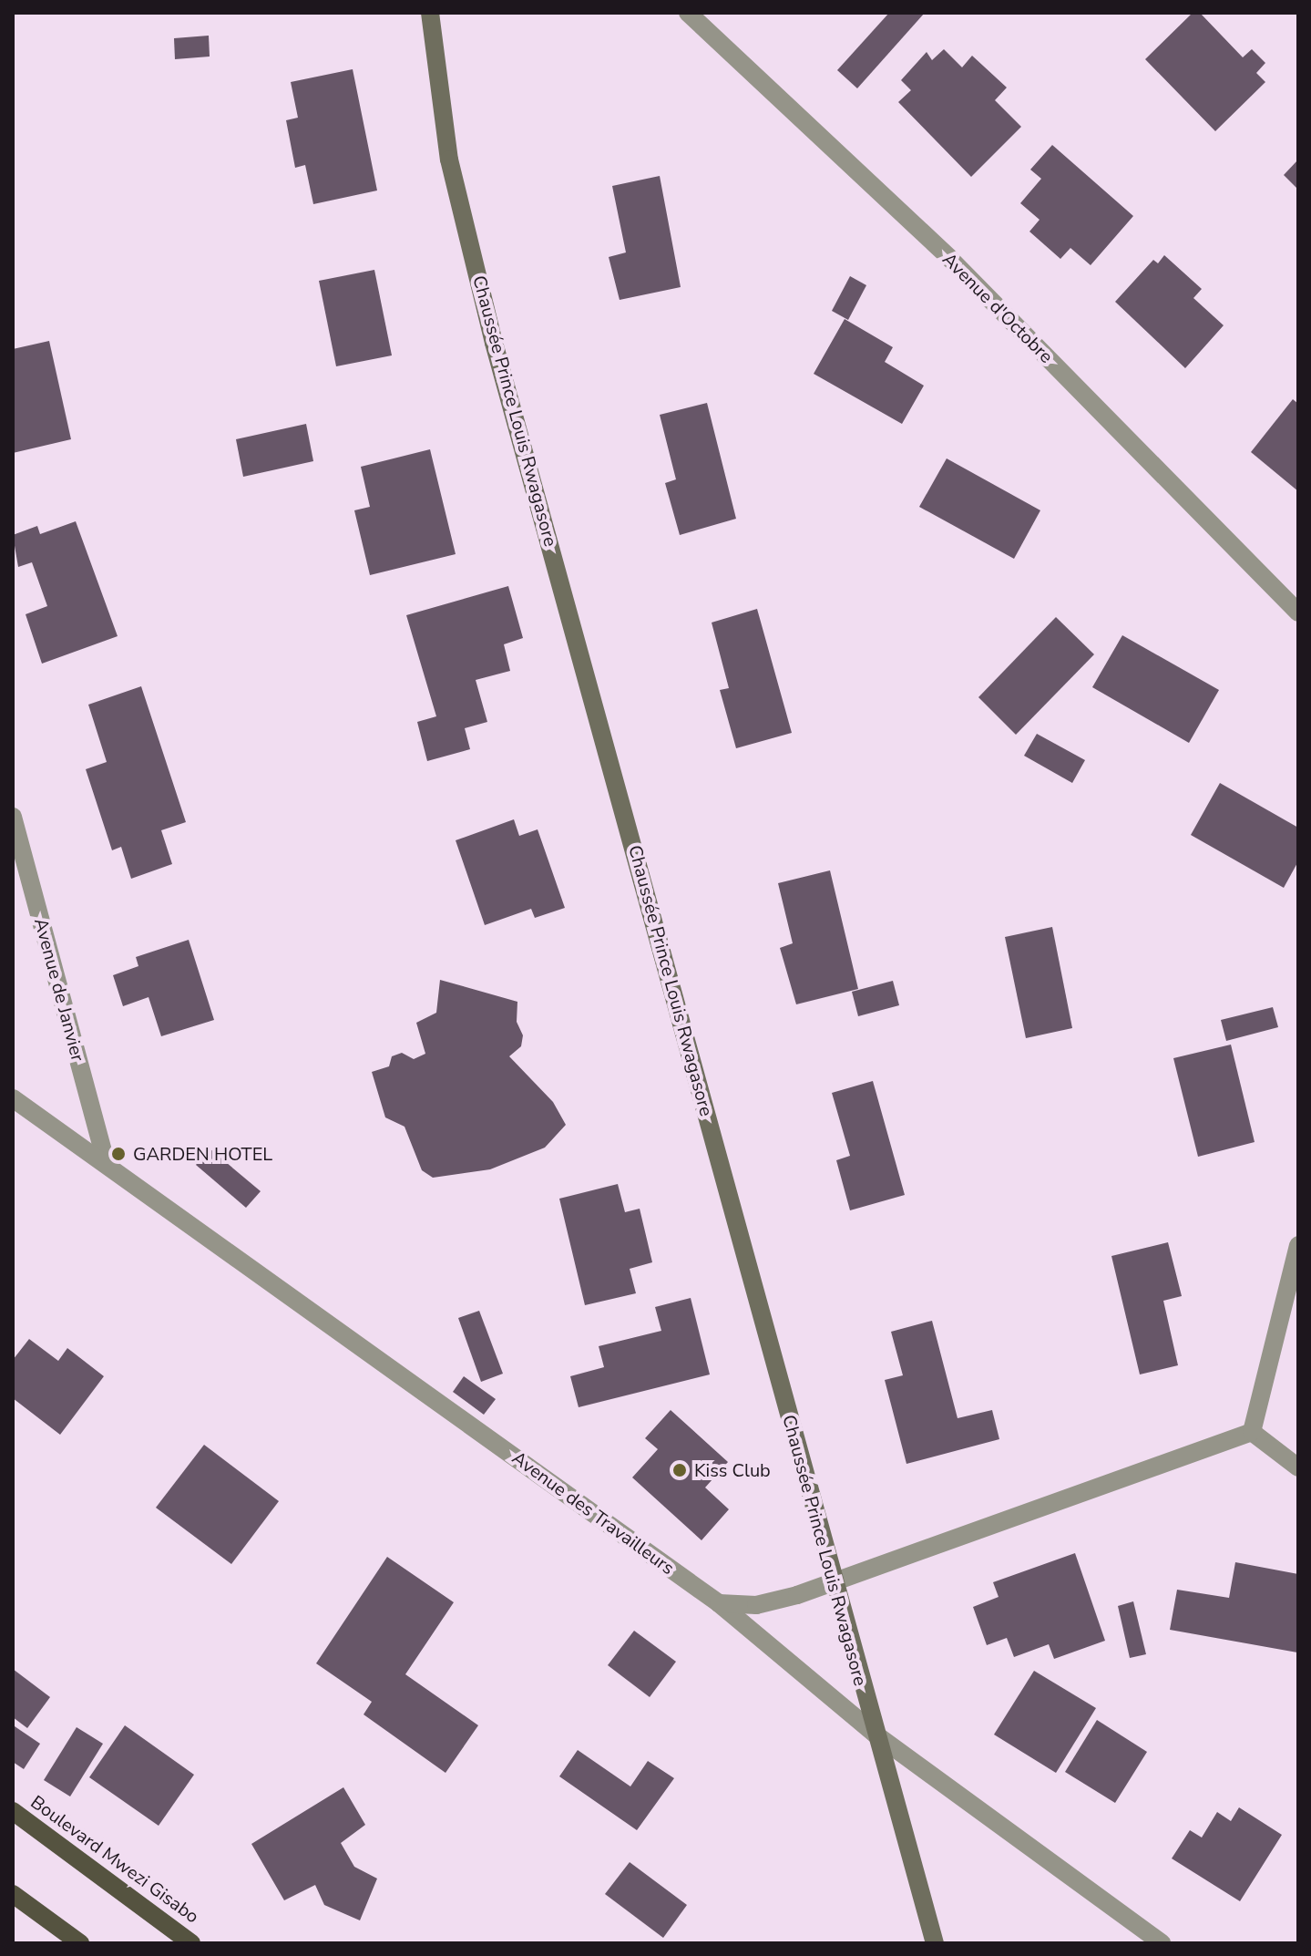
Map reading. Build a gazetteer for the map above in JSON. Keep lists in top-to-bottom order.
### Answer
{
  "streets": {
    "main road": ["Boulevard Mwezi Gisabo"],
    "street": [
      "Avenue d'Octobre",
      "Chaussée Prince Louis Rwagasore",
      "Avenue de Janvier",
      "Avenue des Travailleurs"
    ]
  },
  "crossings": [
    ["Chaussée Prince Louis Rwagasore", "Avenue des Travailleurs"],
    ["Avenue de Janvier", "Avenue des Travailleurs"]
  ],
  "places": ["GARDEN HOTEL", "Kiss Club"]
}
